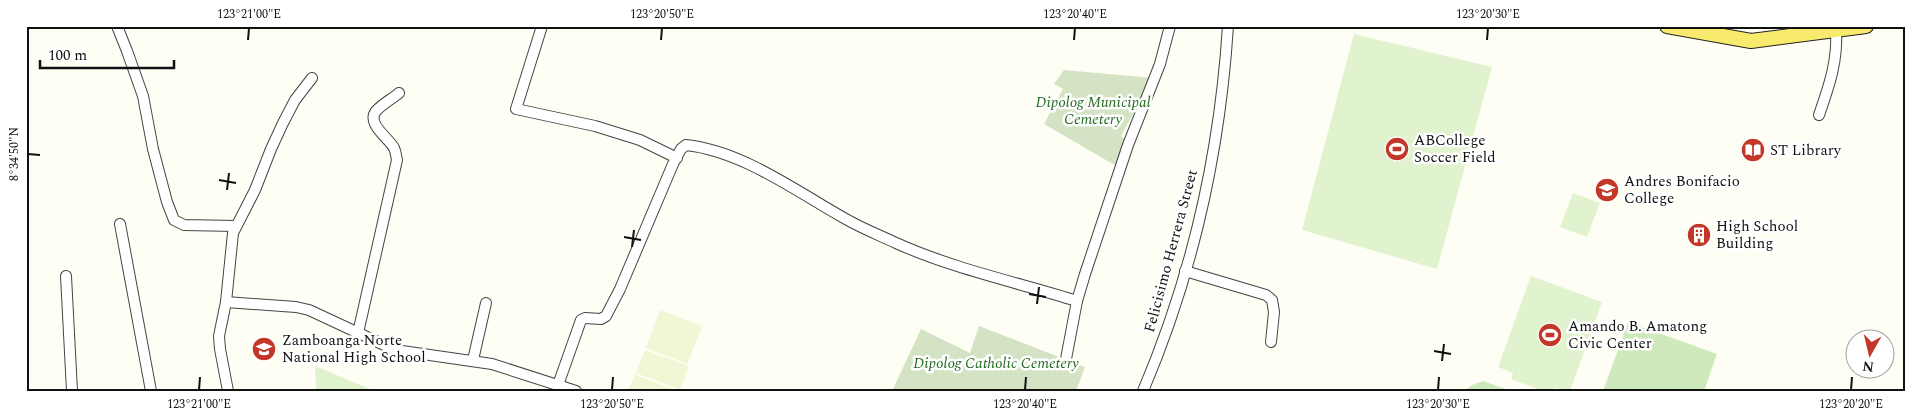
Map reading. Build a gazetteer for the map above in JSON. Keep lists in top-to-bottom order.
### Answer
{
  "streets": {
    "street": ["Felicisimo Herrera Street"]
  },
  "parks": ["Dipolog Municipal Cemetery", "Dipolog Catholic Cemetery"],
  "places": {
    "sports": ["ABCollege Soccer Field", "Amando B. Amatong Civic Center"],
    "library": ["ST Library"],
    "school or university": ["Andres Bonifacio College", "Zamboanga Norte National High School"],
    "building": ["High School Building"]
  },
  "scale_bar": "100 m",
  "north": "bottom",
  "coordinates": [
    "123°21'00\"E",
    "123°20'50\"E",
    "123°20'40\"E",
    "123°20'30\"E",
    "8°34'50\"N",
    "123°20'20\"E"
  ]
}
